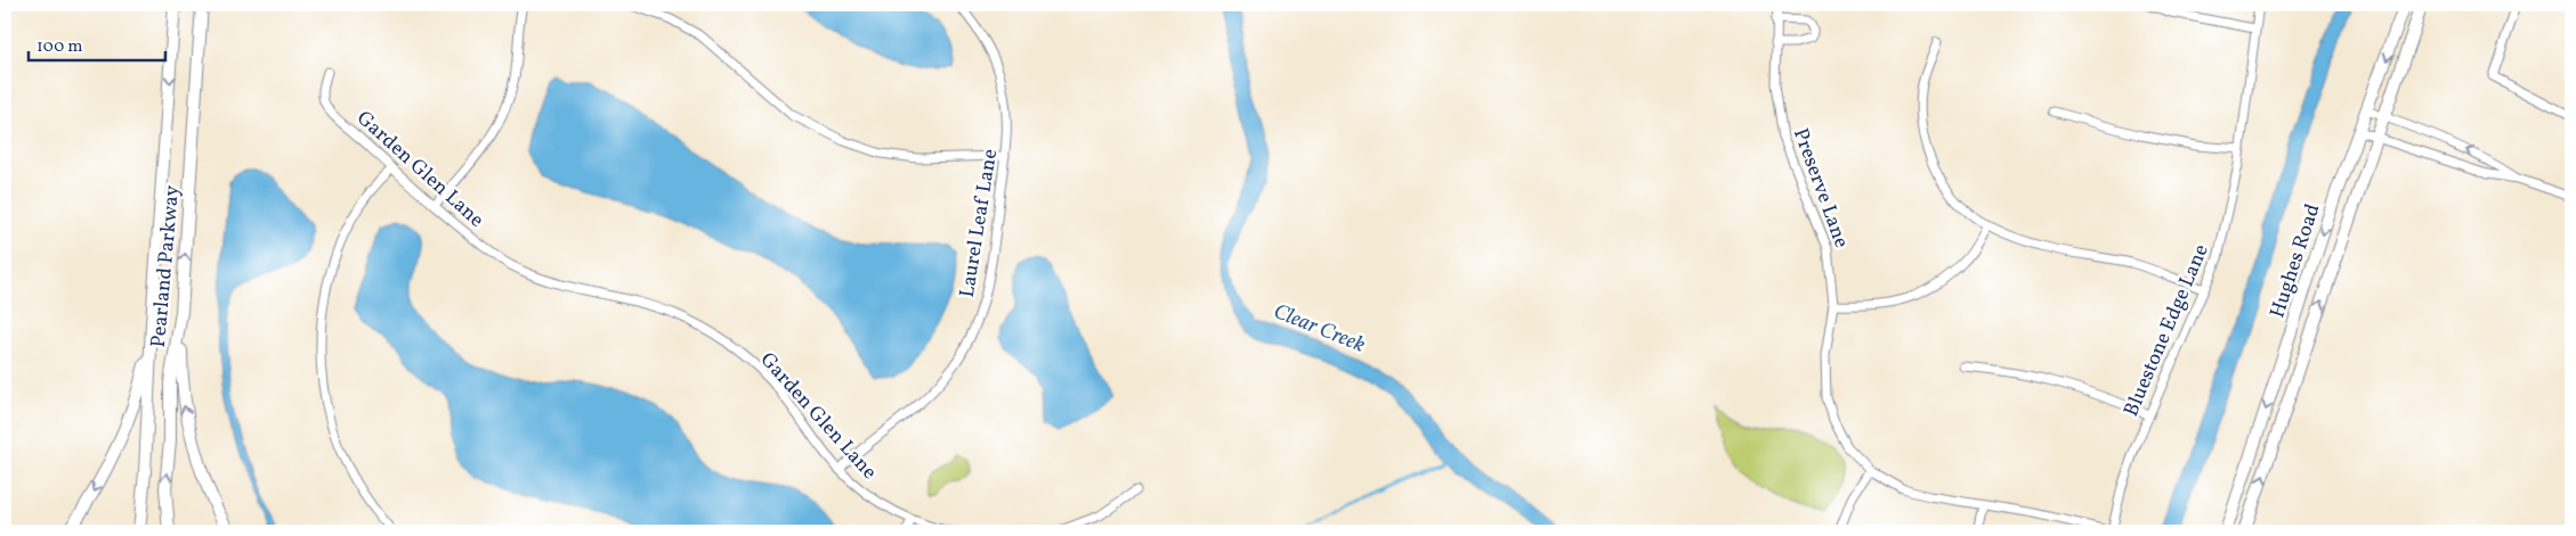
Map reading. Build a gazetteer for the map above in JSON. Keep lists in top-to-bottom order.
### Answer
{
  "streets": {
    "main road": ["Hughes Road", "Pearland Parkway"],
    "street": [
      "Garden Glen Lane",
      "Preserve Lane",
      "Laurel Leaf Lane",
      "Bluestone Edge Lane"
    ]
  },
  "crossings": [
    ["Garden Glen Lane", "Laurel Leaf Lane"],
    ["Preserve Lane", "Bluestone Edge Lane"]
  ],
  "water": ["Clear Creek"],
  "scale_bar": "100 m"
}
